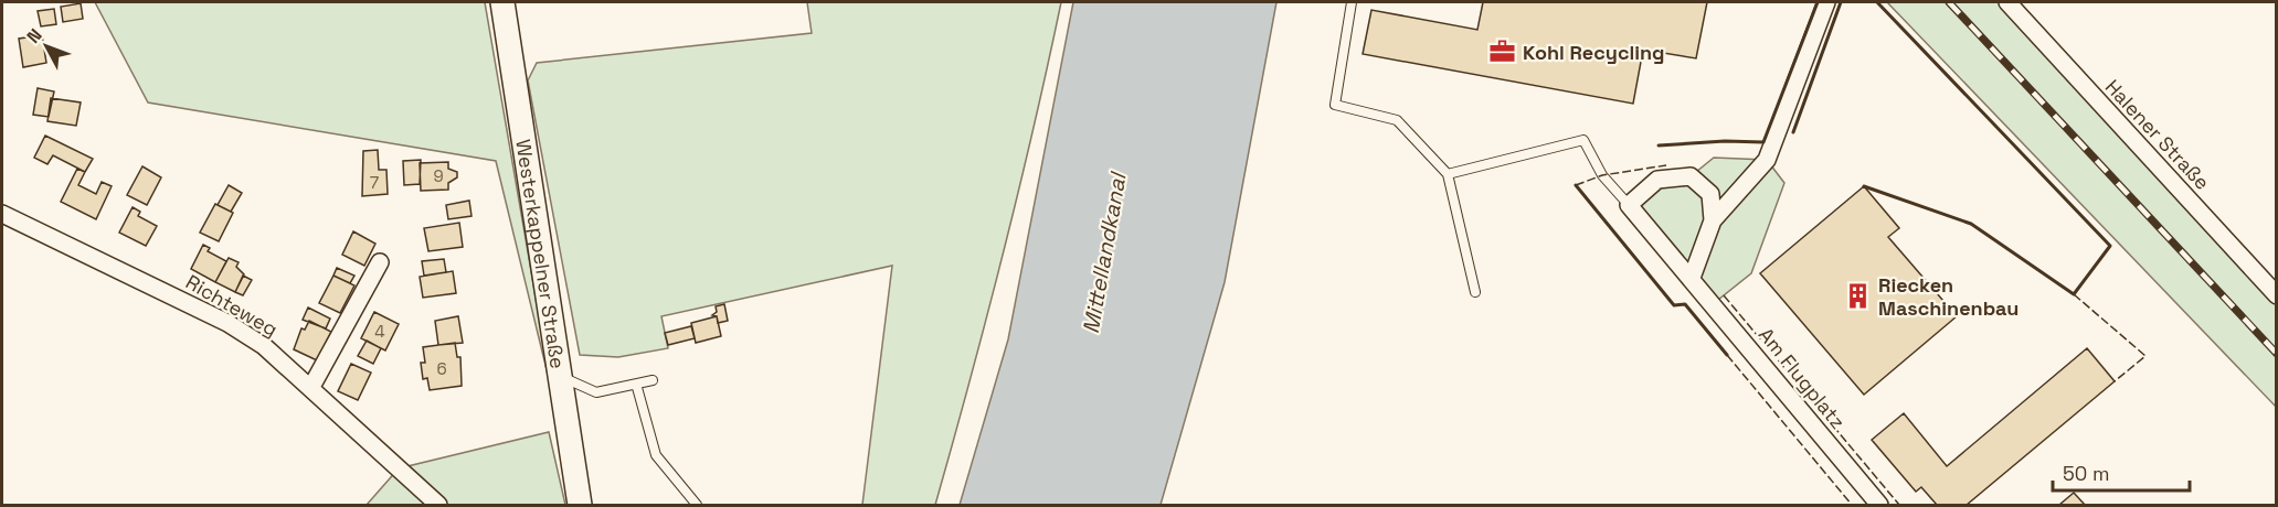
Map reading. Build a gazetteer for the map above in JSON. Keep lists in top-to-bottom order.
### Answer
{
  "streets": {
    "main road": ["Westerkappelner Straße"],
    "street": ["Halener Straße", "Richteweg", "Am Flugplatz"]
  },
  "water": ["Mittellandkanal"],
  "places": {
    "office": ["Kohl Recycling"],
    "building": ["Riecken Maschinenbau"]
  },
  "house_numbers": [
    "9",
    "7",
    "4",
    "6"
  ],
  "scale_bar": "50 m",
  "north": "top left"
}
